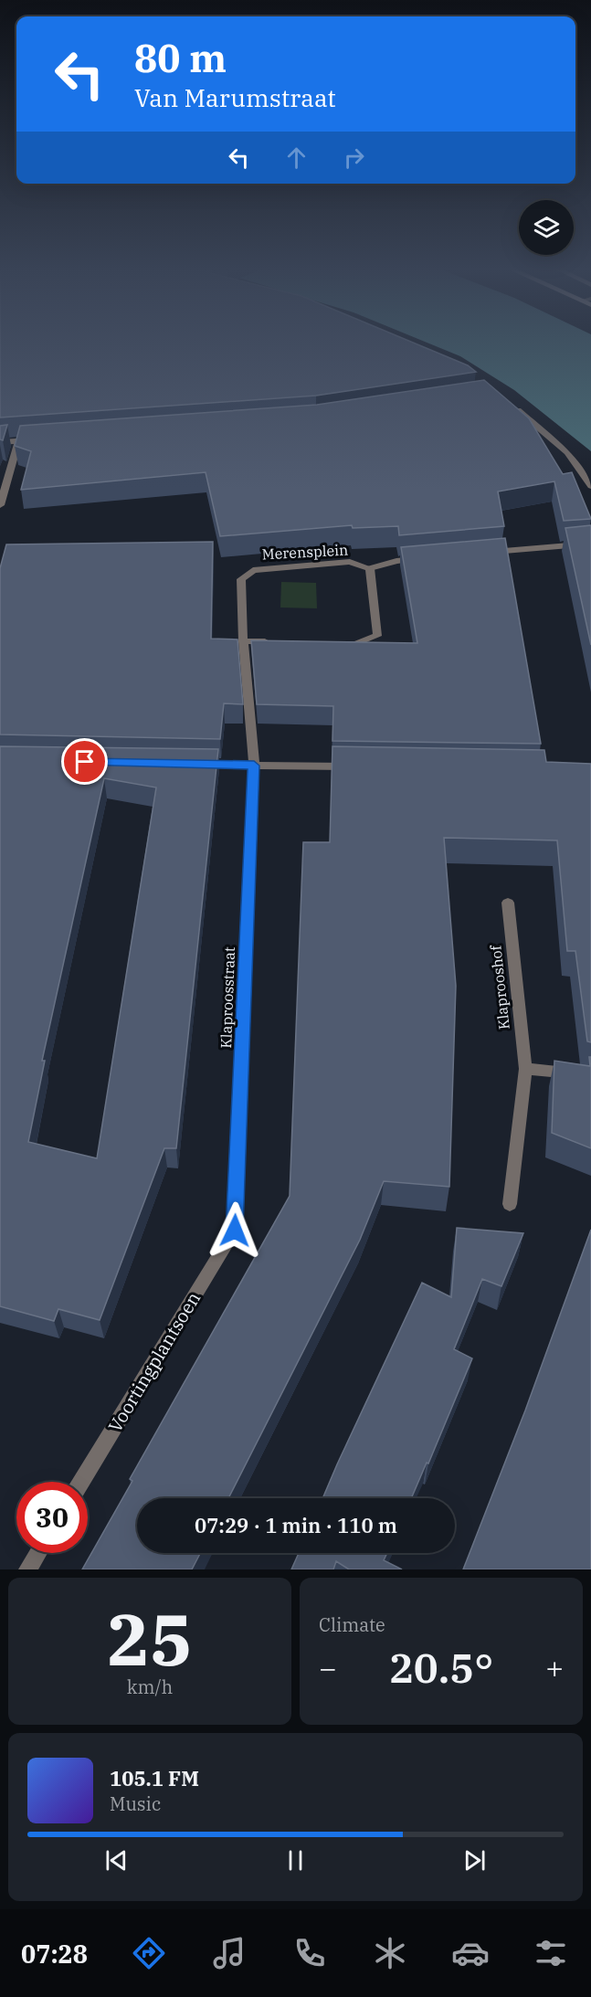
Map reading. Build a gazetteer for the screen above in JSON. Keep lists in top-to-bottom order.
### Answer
{
  "streets": {
    "street": [
      "Merensplein",
      "Klaprooshof",
      "Klaproosstraat",
      "Voortingplantsoen"
    ]
  },
  "crossings": [
    ["Merensplein", "Klaproosstraat"],
    ["Klaproosstraat", "Voortingplantsoen"]
  ],
  "page": {
    "turn": ["80 m", "Van Marumstraat"],
    "limit": "30",
    "trip": "07:29 · 1 min · 110 m",
    "tile": [
      ["25", "km/h"],
      "Climate"
    ],
    "heat": ["−", "20.5°", "+"],
    "song": ["105.1 FM", "Music"],
    "tabs": "07:28"
  }
}
